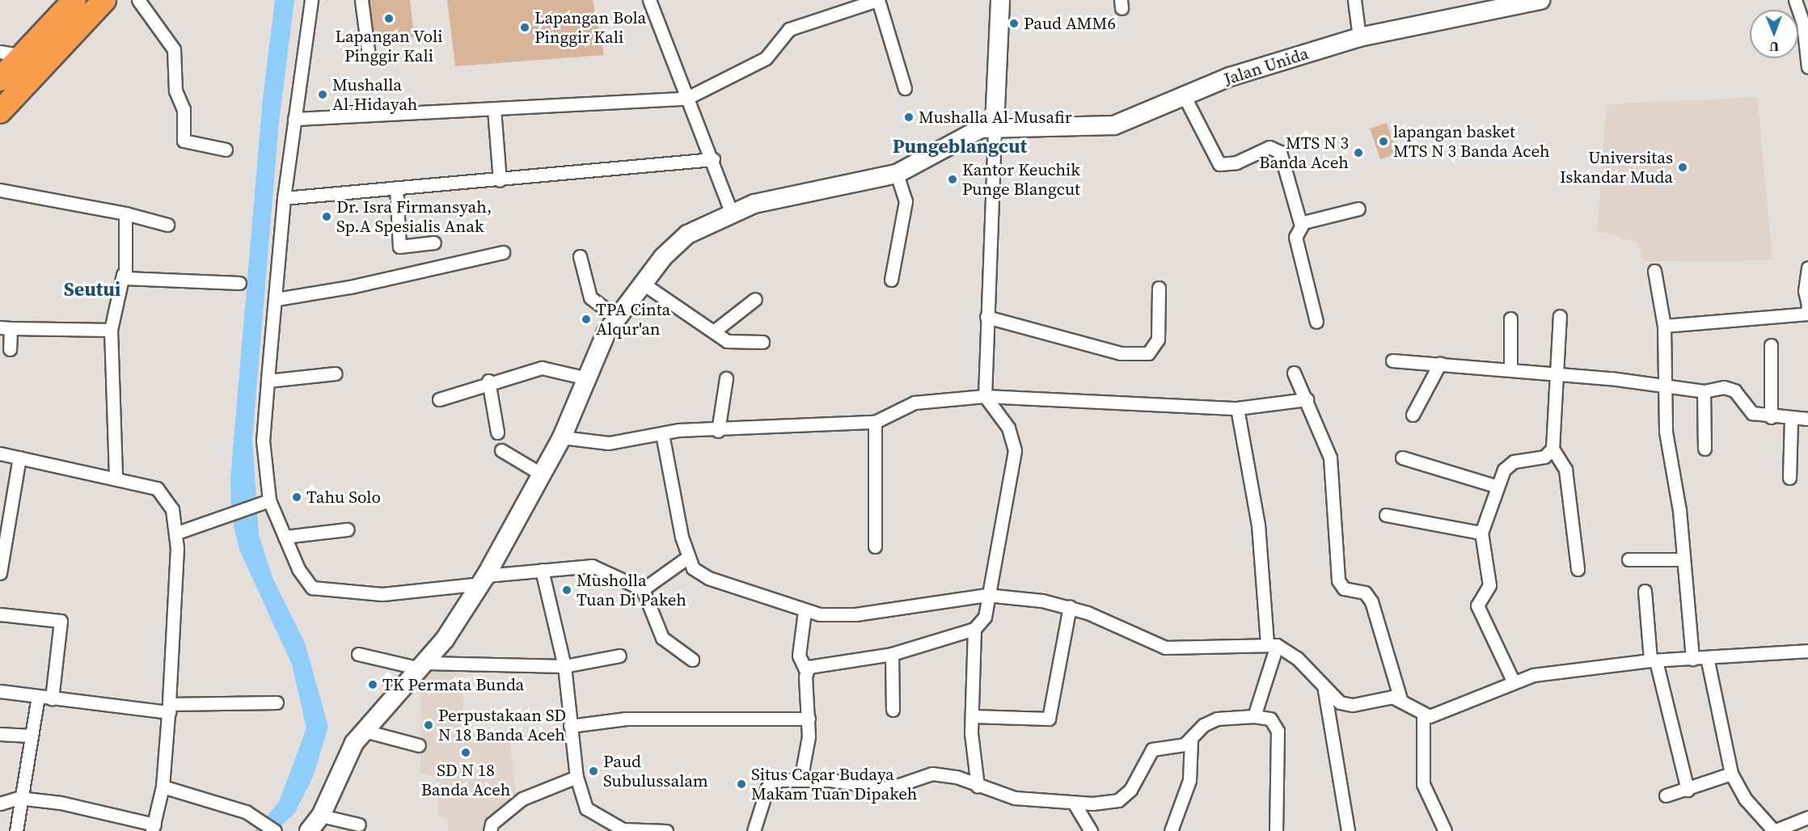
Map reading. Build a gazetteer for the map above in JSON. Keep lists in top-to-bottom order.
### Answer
{
  "streets": {
    "street": ["Jalan Unida"]
  },
  "districts": ["Pungeblangcut", "Seutui"],
  "places": [
    "Lapangan Voli Pinggir Kali",
    "Paud AMM6",
    "Lapangan Bola Pinggir Kali",
    "Mushalla Al-Hidayah",
    "Mushalla Al-Musafir",
    "lapangan basket MTS N 3 Banda Aceh",
    "MTS N 3 Banda Aceh",
    "Universitas Iskandar Muda",
    "Kantor Keuchik Punge Blangcut",
    "Dr. Isra Firmansyah, Sp.A Spesialis Anak",
    "TPA Cinta Alqur'an",
    "Tahu Solo",
    "Musholla Tuan Di Pakeh",
    "TK Permata Bunda",
    "Perpustakaan SD N 18 Banda Aceh",
    "SD N 18 Banda Aceh",
    "Paud Subulussalam",
    "Situs Cagar Budaya Makam Tuan Dipakeh"
  ],
  "north": "bottom"
}
